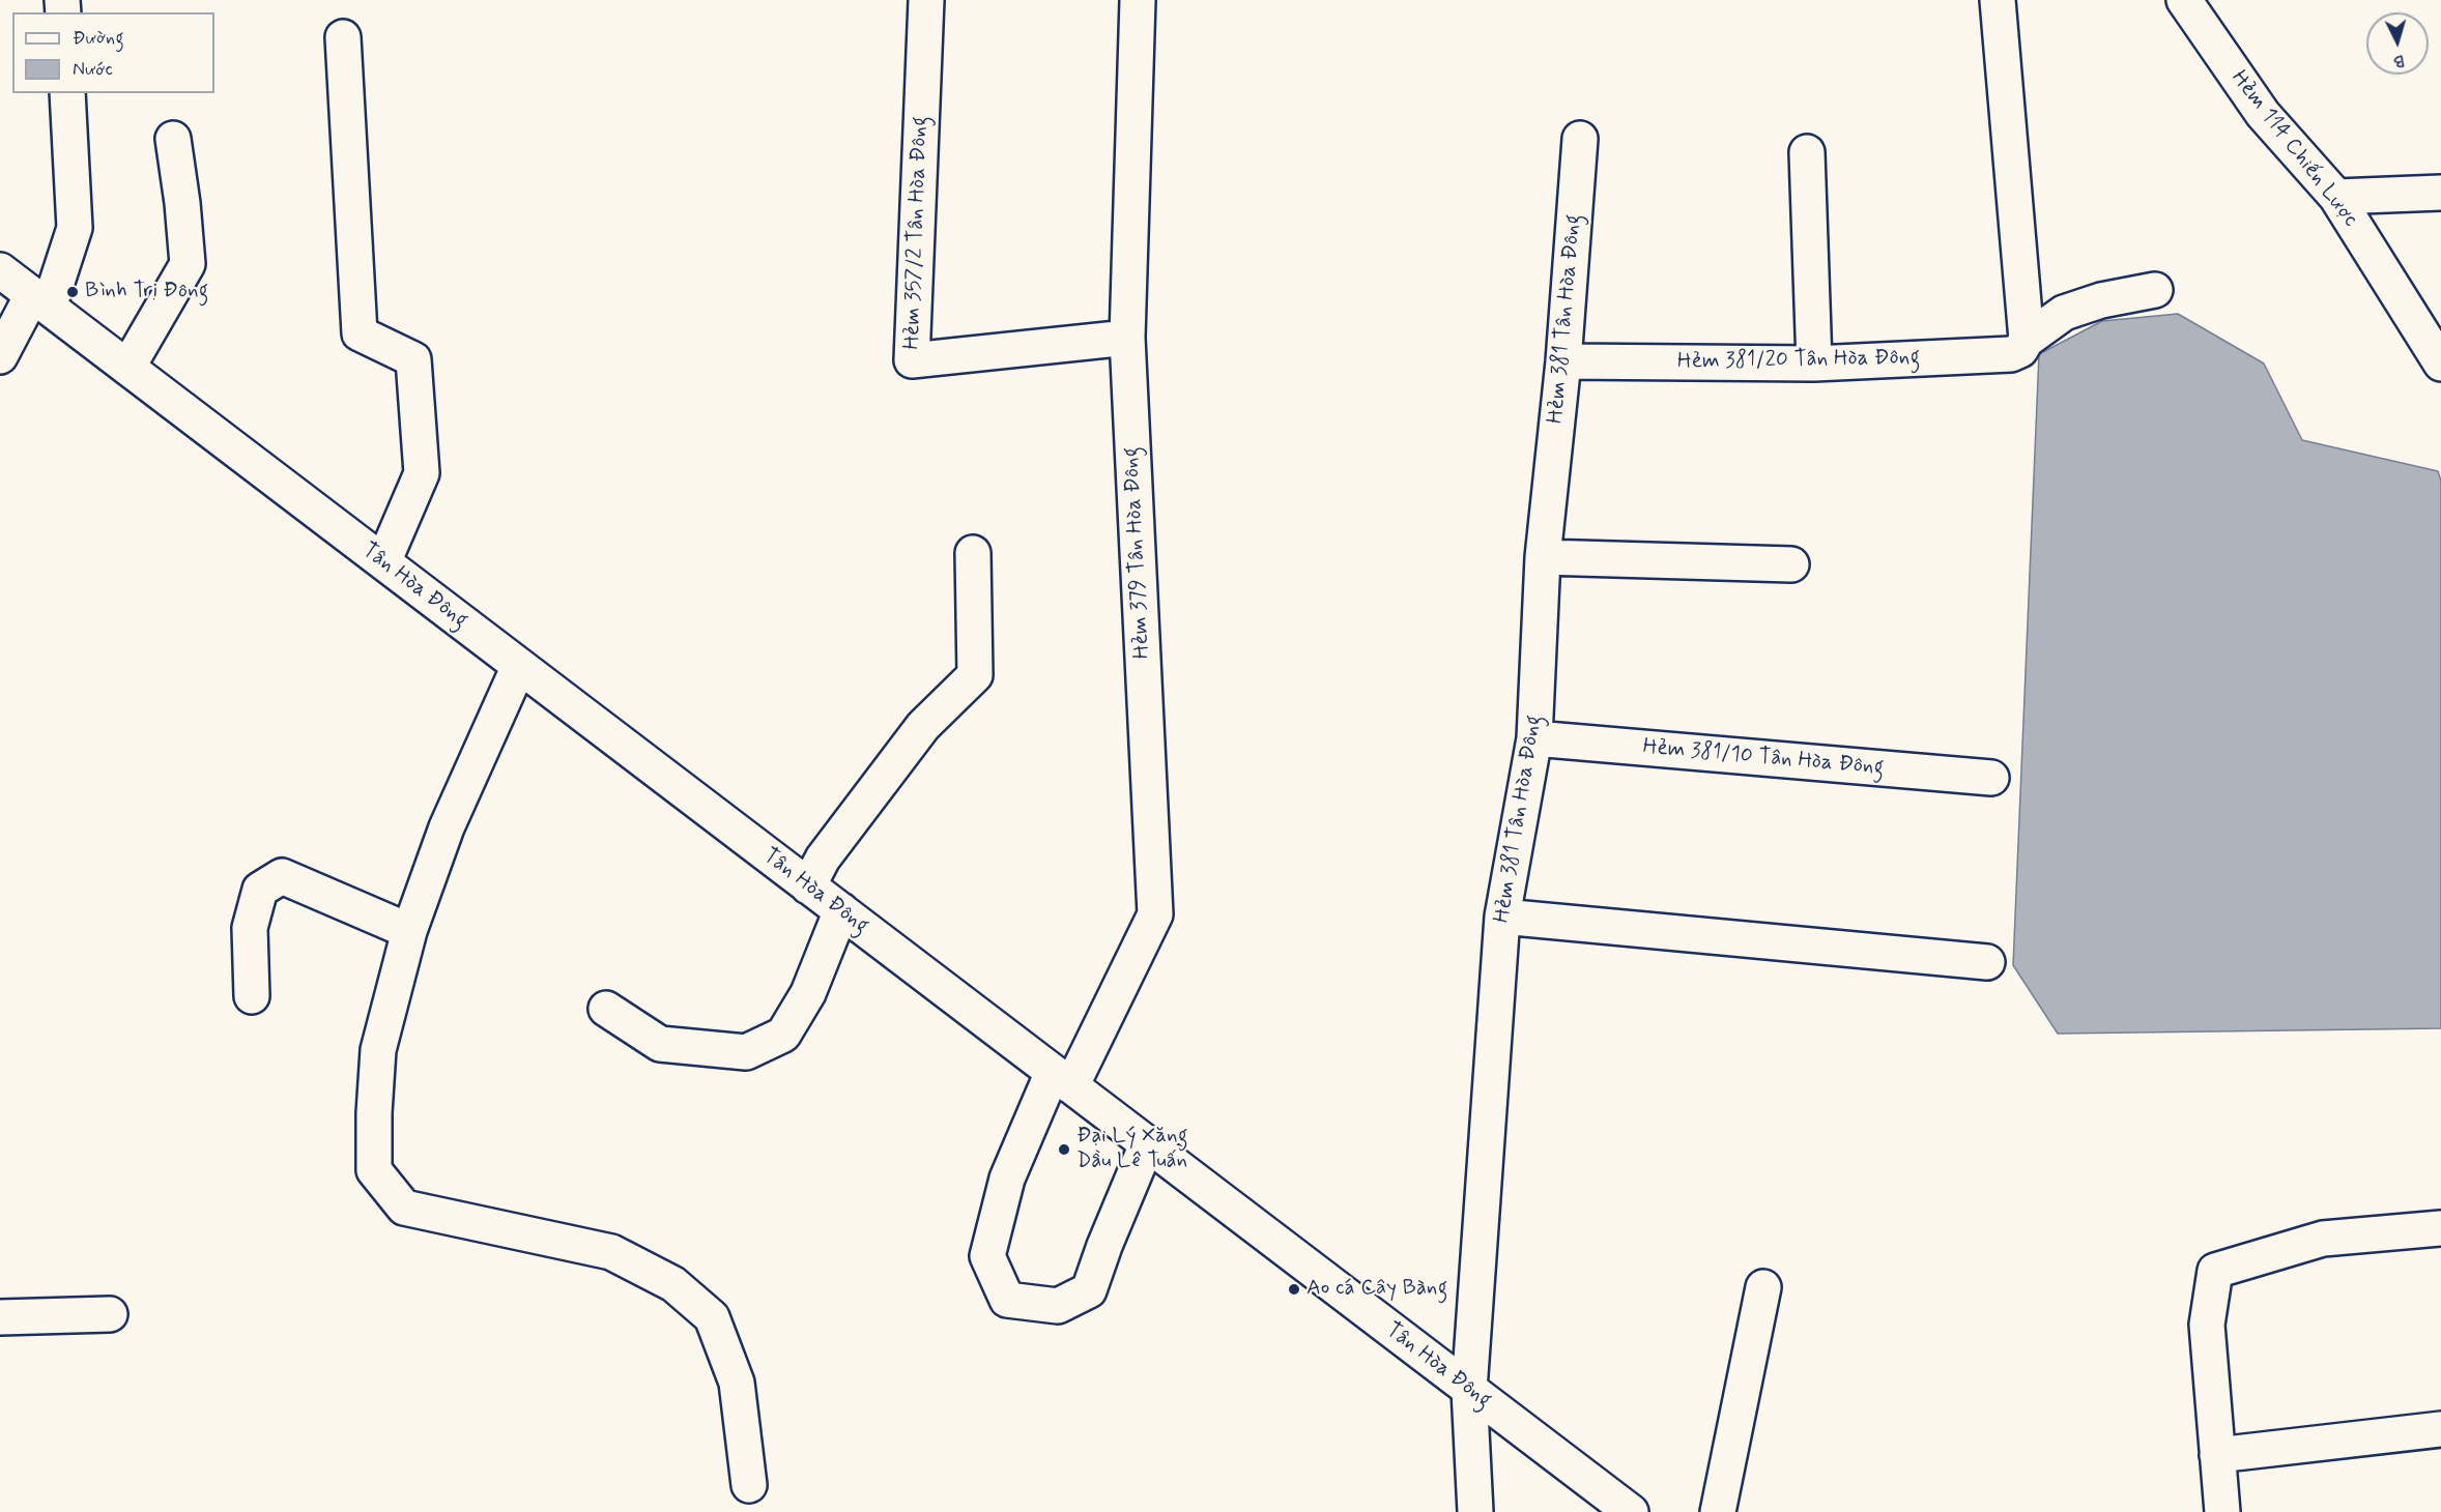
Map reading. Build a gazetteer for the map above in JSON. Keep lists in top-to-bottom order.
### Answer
{
  "streets": {
    "street": [
      "Hẻm 114 Chiến Lược",
      "Hẻm 357/2 Tân Hòa Đông",
      "Hẻm 381 Tân Hòa Đông",
      "Hẻm 381/20 Tân Hòa Đông",
      "Hẻm 379 Tân Hòa Đông",
      "Tân Hòa Đông",
      "Hẻm 381/10 Tân Hòa Đông"
    ]
  },
  "crossings": [
    ["Hẻm 357/2 Tân Hòa Đông", "Hẻm 379 Tân Hòa Đông"],
    ["Hẻm 381 Tân Hòa Đông", "Hẻm 381/20 Tân Hòa Đông"],
    ["Hẻm 381 Tân Hòa Đông", "Tân Hòa Đông"],
    ["Hẻm 381 Tân Hòa Đông", "Hẻm 381/10 Tân Hòa Đông"],
    ["Hẻm 379 Tân Hòa Đông", "Tân Hòa Đông"]
  ],
  "places": ["Bình Trị Đông", "Đại Lý Xăng Dầu Lê Tuấn", "Ao cá Cây Bàng"],
  "legend": ["Đường", "Nước"],
  "north": "bottom"
}
